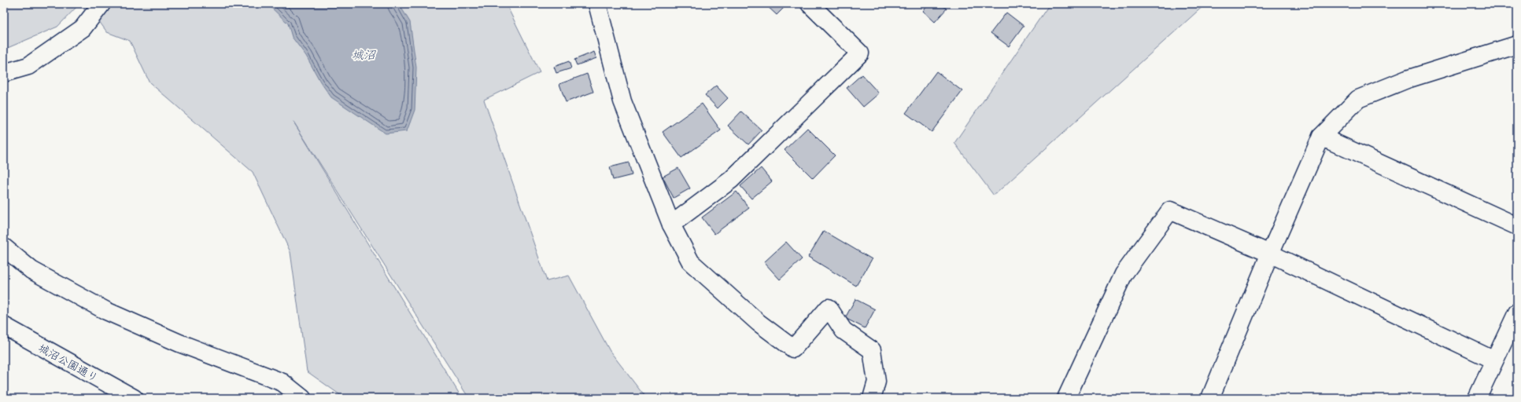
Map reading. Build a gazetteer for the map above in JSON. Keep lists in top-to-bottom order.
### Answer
{
  "streets": {
    "street": ["城沼公園通り"]
  },
  "water": ["城沼"]
}
